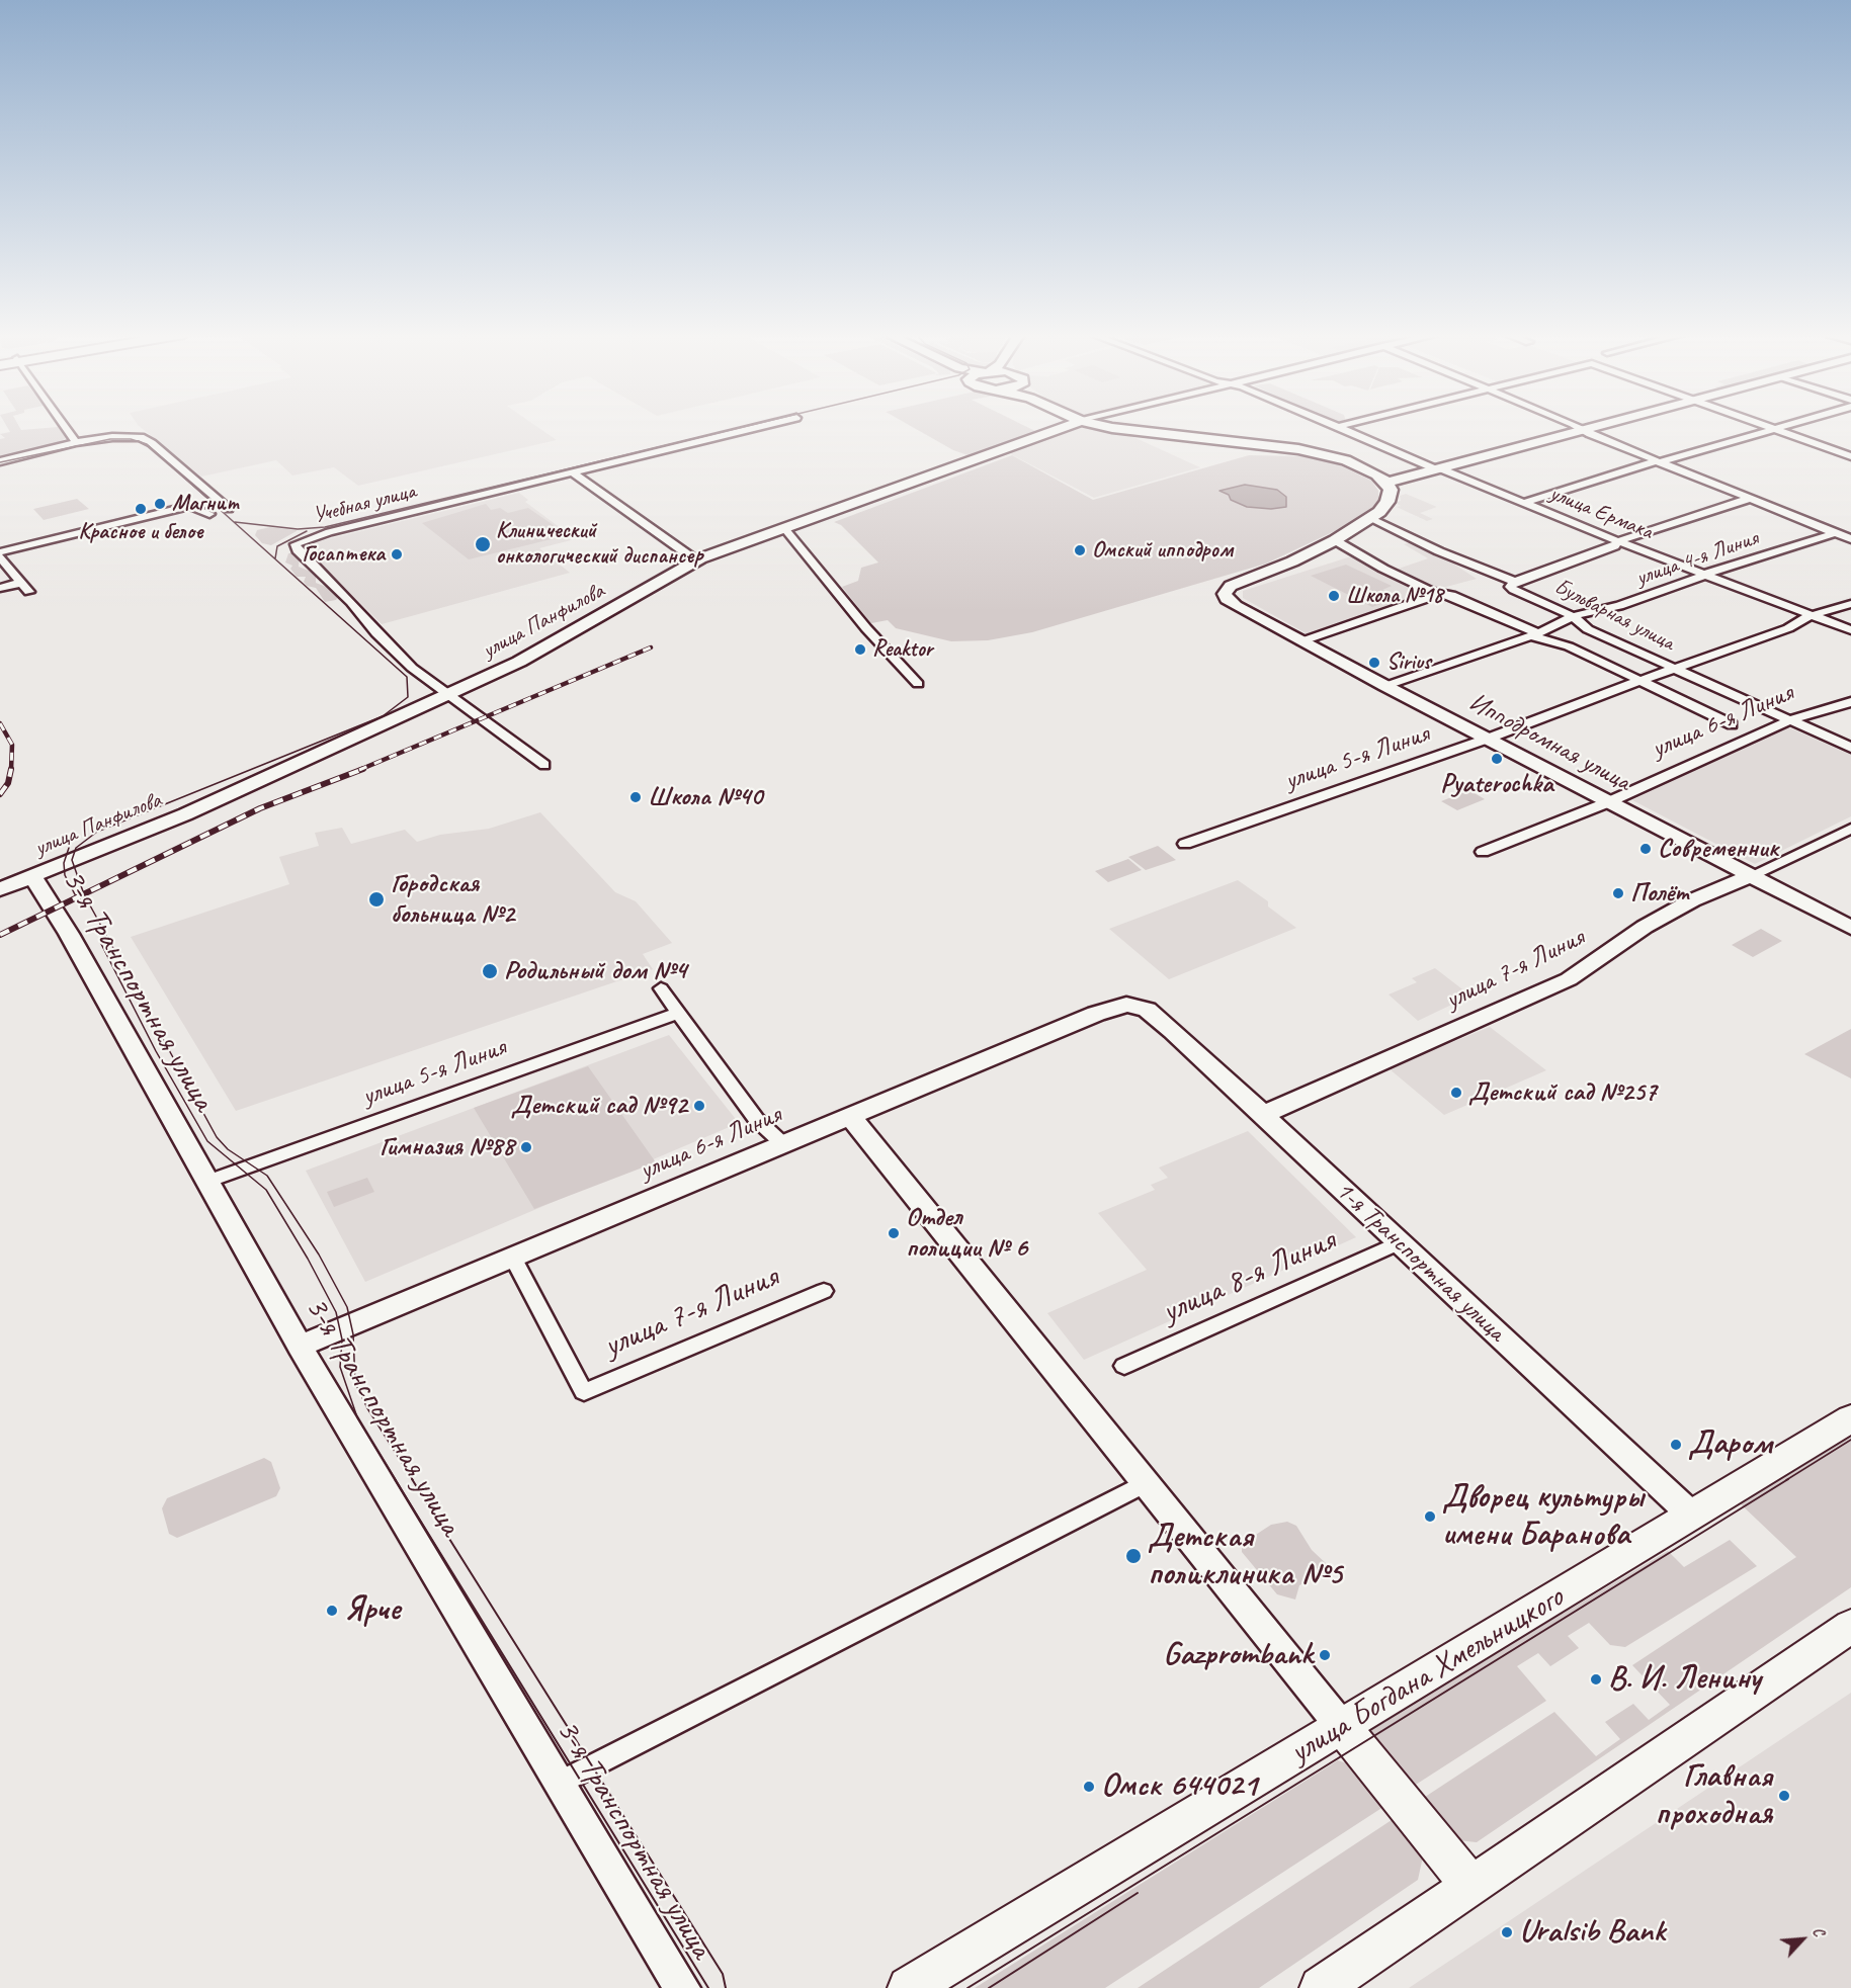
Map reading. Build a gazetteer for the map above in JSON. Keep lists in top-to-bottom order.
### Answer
{
  "streets": {
    "main road": [
      "улица Панфилова",
      "улица 6-я Линия",
      "Ипподромная улица",
      "улица 7-я Линия",
      "3-я Транспортная улица",
      "1-я Транспортная улица",
      "улица Богдана Хмельницкого"
    ],
    "street": [
      "Учебная улица",
      "улица Ермака",
      "улица 4-я Линия",
      "Бульварная улица",
      "улица 5-я Линия",
      "улица 8-я Линия"
    ]
  },
  "crossings": [
    ["Учебная улица", "улица Панфилова"],
    ["улица Ермака", "улица 4-я Линия"],
    ["улица Ермака", "улица 5-я Линия"],
    ["улица 4-я Линия", "Бульварная улица"],
    ["улица 4-я Линия", "Ипподромная улица"],
    ["Бульварная улица", "улица 6-я Линия"],
    ["Бульварная улица", "улица 5-я Линия"],
    ["улица Панфилова", "3-я Транспортная улица"],
    ["улица 6-я Линия", "Ипподромная улица"],
    ["улица 6-я Линия", "улица 7-я Линия"],
    ["улица 6-я Линия", "3-я Транспортная улица"],
    ["улица 6-я Линия", "1-я Транспортная улица"],
    ["Ипподромная улица", "улица 5-я Линия"],
    ["Ипподромная улица", "улица 7-я Линия"],
    ["улица 5-я Линия", "3-я Транспортная улица"],
    ["улица 7-я Линия", "1-я Транспортная улица"],
    ["1-я Транспортная улица", "улица 8-я Линия"],
    ["1-я Транспортная улица", "улица Богдана Хмельницкого"]
  ],
  "places": [
    "Магнит",
    "Красное и белое",
    "Клинический онкологический диспансер",
    "Омский ипподром",
    "Госаптека",
    "Школа №18",
    "Reaktor",
    "Sirius",
    "Pyaterochka",
    "Школа №40",
    "Современник",
    "Полёт",
    "Городская больница №2",
    "Родильный дом №4",
    "Детский сад №257",
    "Детский сад №92",
    "Гимназия №88",
    "Отдел полиции № 6",
    "Даром",
    "Дворец культуры имени Баранова",
    "Детская поликлиника №5",
    "Ярче",
    "Gazprombank",
    "В. И. Ленину",
    "Омск 644021",
    "Главная проходная",
    "Uralsib Bank"
  ],
  "north": "top right"
}
